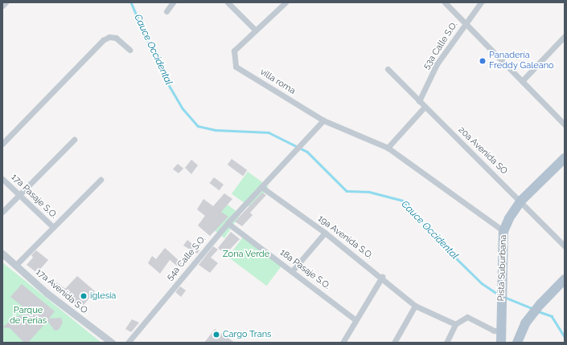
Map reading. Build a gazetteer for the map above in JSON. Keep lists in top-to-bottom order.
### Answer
{
  "streets": {
    "main road": ["Pista Suburbana"],
    "street": [
      "53a Calle S.O.",
      "villa roma",
      "20a Avenida SO",
      "17a Pasaje S.O.",
      "19a Avenida S.O.",
      "54a Calle S.O.",
      "18a Pasaje S.O.",
      "17a Avenida S.O."
    ]
  },
  "crossings": [
    ["53a Calle S.O.", "20a Avenida SO"],
    ["villa roma", "Pista Suburbana"],
    ["20a Avenida SO", "Pista Suburbana"],
    ["19a Avenida S.O.", "54a Calle S.O."],
    ["54a Calle S.O.", "18a Pasaje S.O."]
  ],
  "water": ["Cauce Occidental"],
  "parks": ["Zona Verde", "Parque de Ferias"],
  "places": ["Panadería Freddy Galeano", "iglesia", "Cargo Trans"]
}
